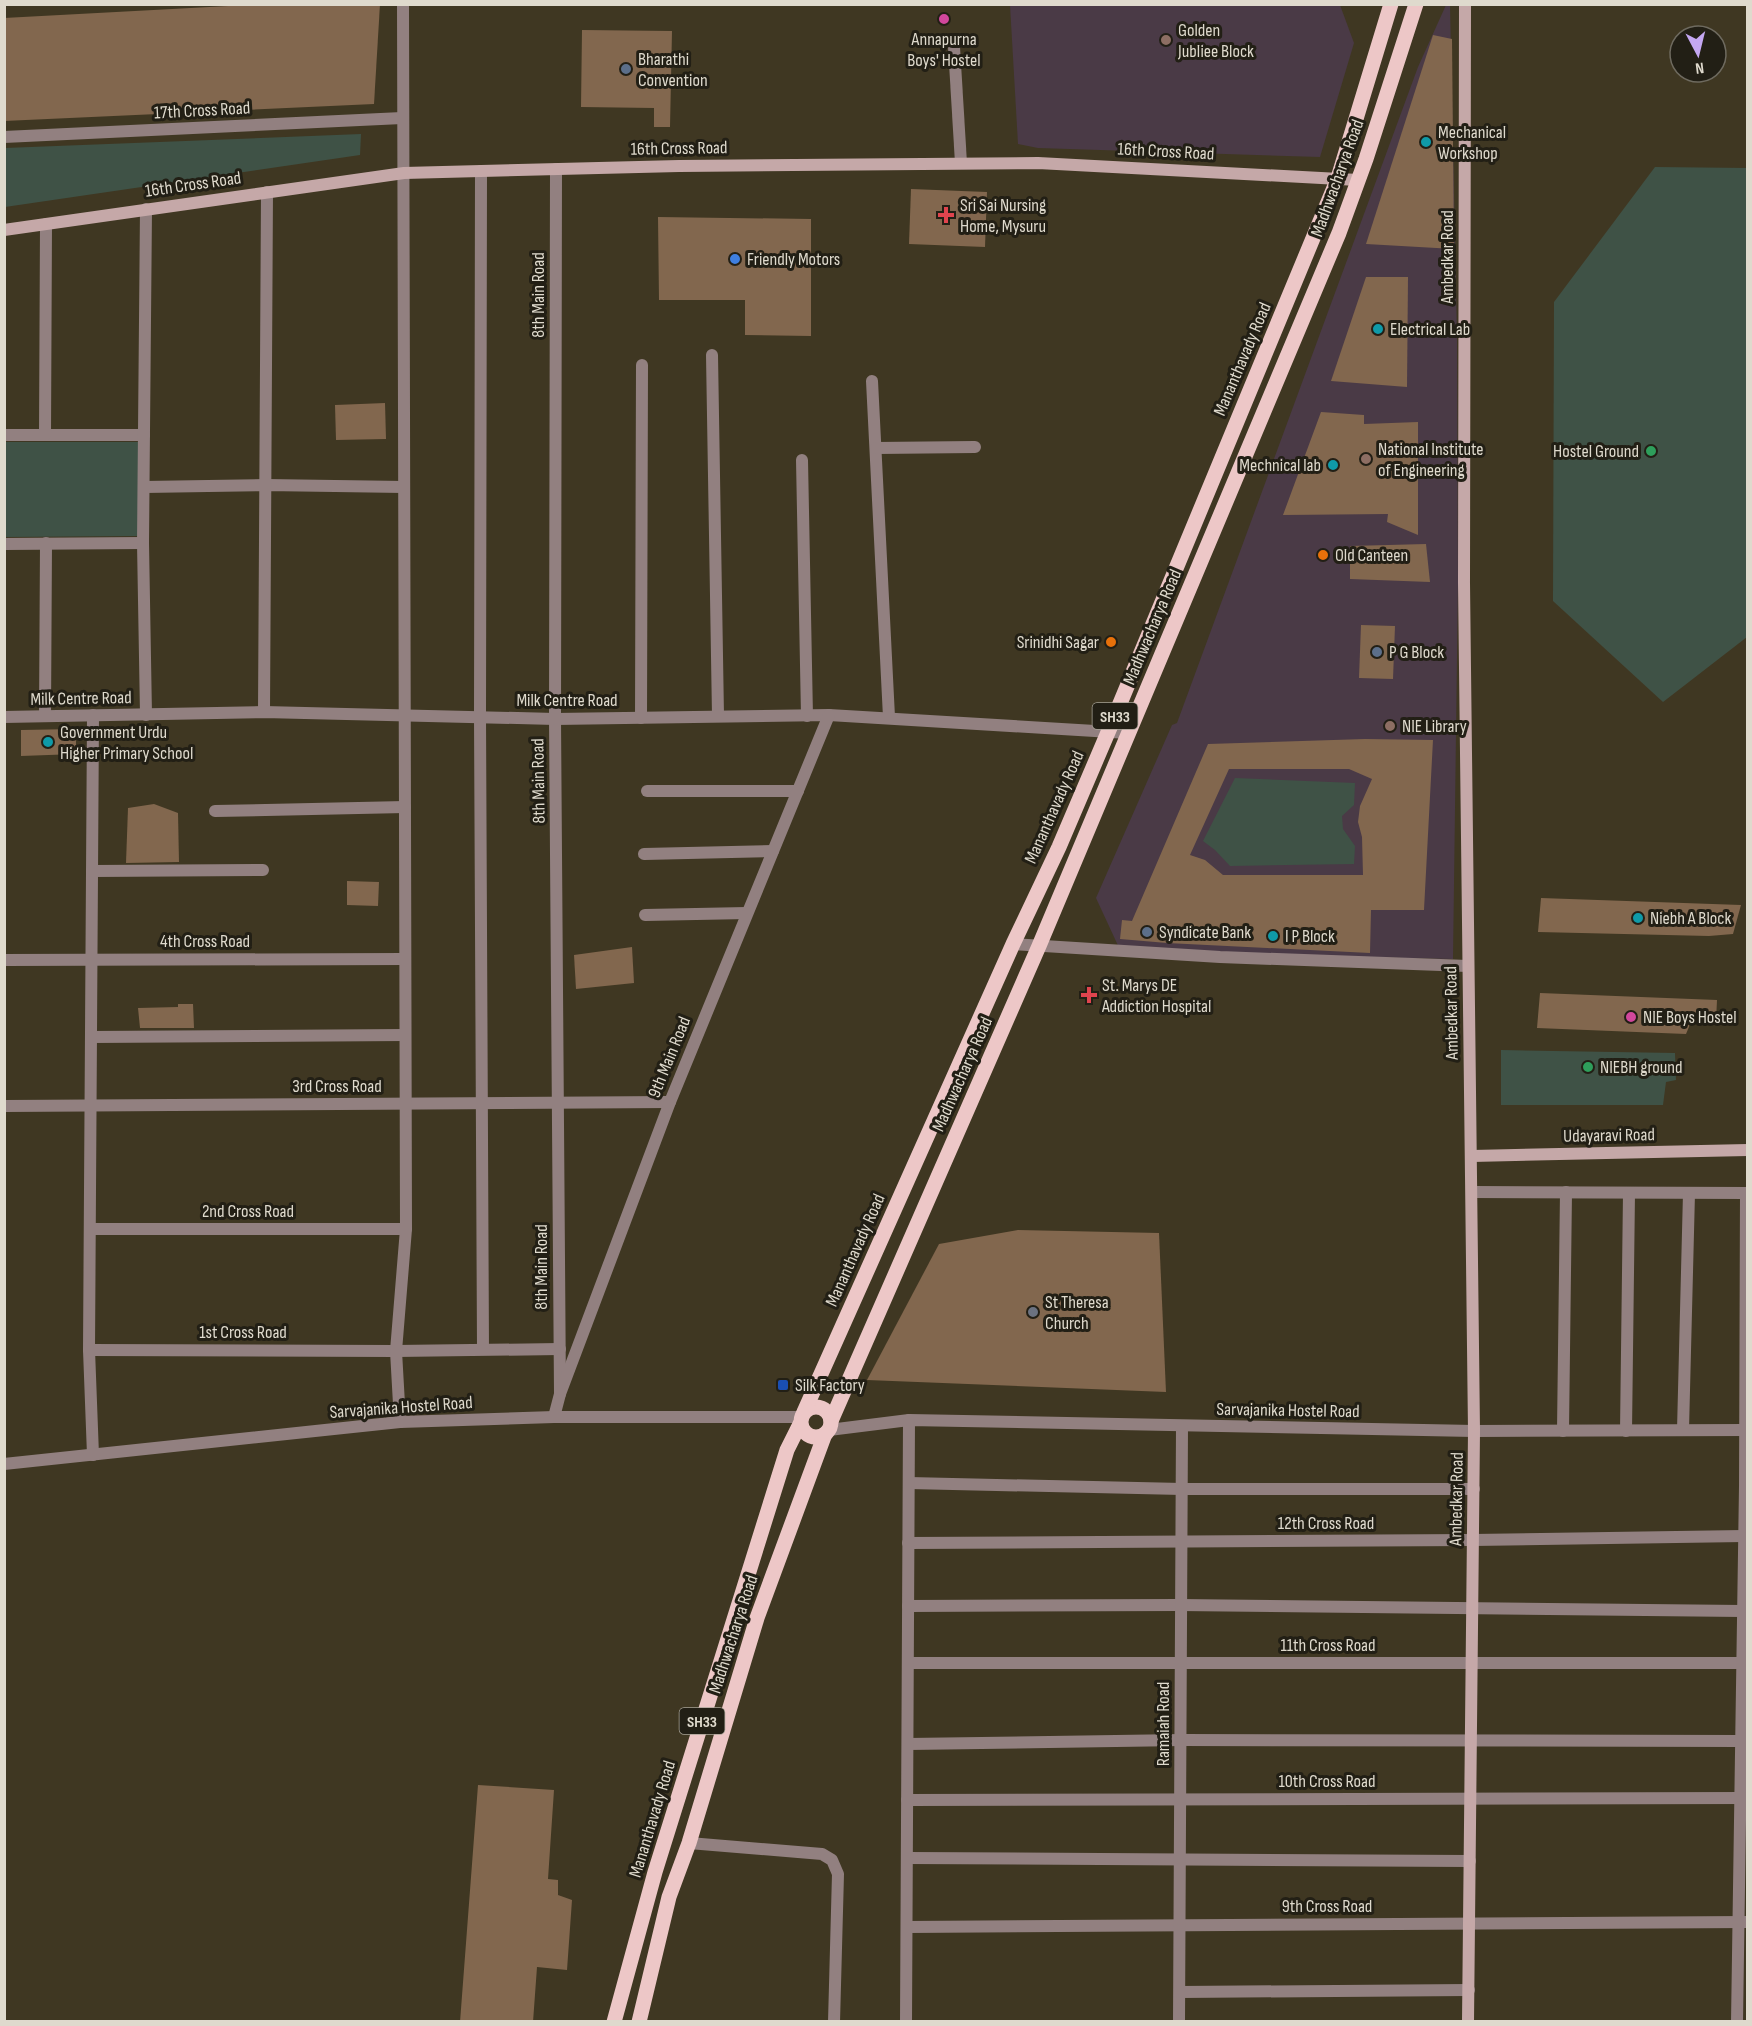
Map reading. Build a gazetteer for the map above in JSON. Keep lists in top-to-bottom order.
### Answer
{
  "streets": {
    "main road": ["Madhwacharya Road", "Mananthavady Road", "SH33"],
    "street": [
      "17th Cross Road",
      "16th Cross Road",
      "Ambedkar Road",
      "8th Main Road",
      "Milk Centre Road",
      "4th Cross Road",
      "9th Main Road",
      "3rd Cross Road",
      "Udayaravi Road",
      "2nd Cross Road",
      "1st Cross Road",
      "Sarvajanika Hostel Road",
      "12th Cross Road",
      "11th Cross Road",
      "Ramaiah Road",
      "10th Cross Road",
      "9th Cross Road"
    ]
  },
  "crossings": [
    ["16th Cross Road", "Madhwacharya Road"],
    ["16th Cross Road", "8th Main Road"],
    ["16th Cross Road", "Mananthavady Road"],
    ["Madhwacharya Road", "Mananthavady Road"],
    ["Madhwacharya Road", "Milk Centre Road"],
    ["Madhwacharya Road", "Sarvajanika Hostel Road"],
    ["Ambedkar Road", "Udayaravi Road"],
    ["Ambedkar Road", "Sarvajanika Hostel Road"],
    ["Ambedkar Road", "12th Cross Road"],
    ["Ambedkar Road", "11th Cross Road"],
    ["Ambedkar Road", "10th Cross Road"],
    ["Ambedkar Road", "9th Cross Road"],
    ["8th Main Road", "Milk Centre Road"],
    ["8th Main Road", "9th Main Road"],
    ["8th Main Road", "3rd Cross Road"],
    ["8th Main Road", "1st Cross Road"],
    ["Mananthavady Road", "Milk Centre Road"],
    ["Mananthavady Road", "Sarvajanika Hostel Road"],
    ["Milk Centre Road", "9th Main Road"],
    ["9th Main Road", "3rd Cross Road"],
    ["9th Main Road", "Sarvajanika Hostel Road"],
    ["Sarvajanika Hostel Road", "Ramaiah Road"],
    ["12th Cross Road", "Ramaiah Road"],
    ["11th Cross Road", "Ramaiah Road"],
    ["Ramaiah Road", "10th Cross Road"],
    ["Ramaiah Road", "9th Cross Road"]
  ],
  "places": {
    "other": [
      "Annapurna Boys' Hostel",
      "Golden Jubliee Block",
      "Bharathi Convention",
      "Mechanical Workshop",
      "Friendly Motors",
      "Electrical Lab",
      "Hostel Ground",
      "National Institute of Engineering",
      "Mechnical lab",
      "Old Canteen",
      "Srinidhi Sagar",
      "P G Block",
      "NIE Library",
      "Government Urdu Higher Primary School",
      "Niebh A Block",
      "Syndicate Bank",
      "I P Block",
      "NIE Boys Hostel",
      "NIEBH ground",
      "St Theresa Church"
    ],
    "health": ["Sri Sai Nursing Home, Mysuru", "St. Marys DE Addiction Hospital"],
    "transit": ["Silk Factory"]
  },
  "north": "bottom"
}
